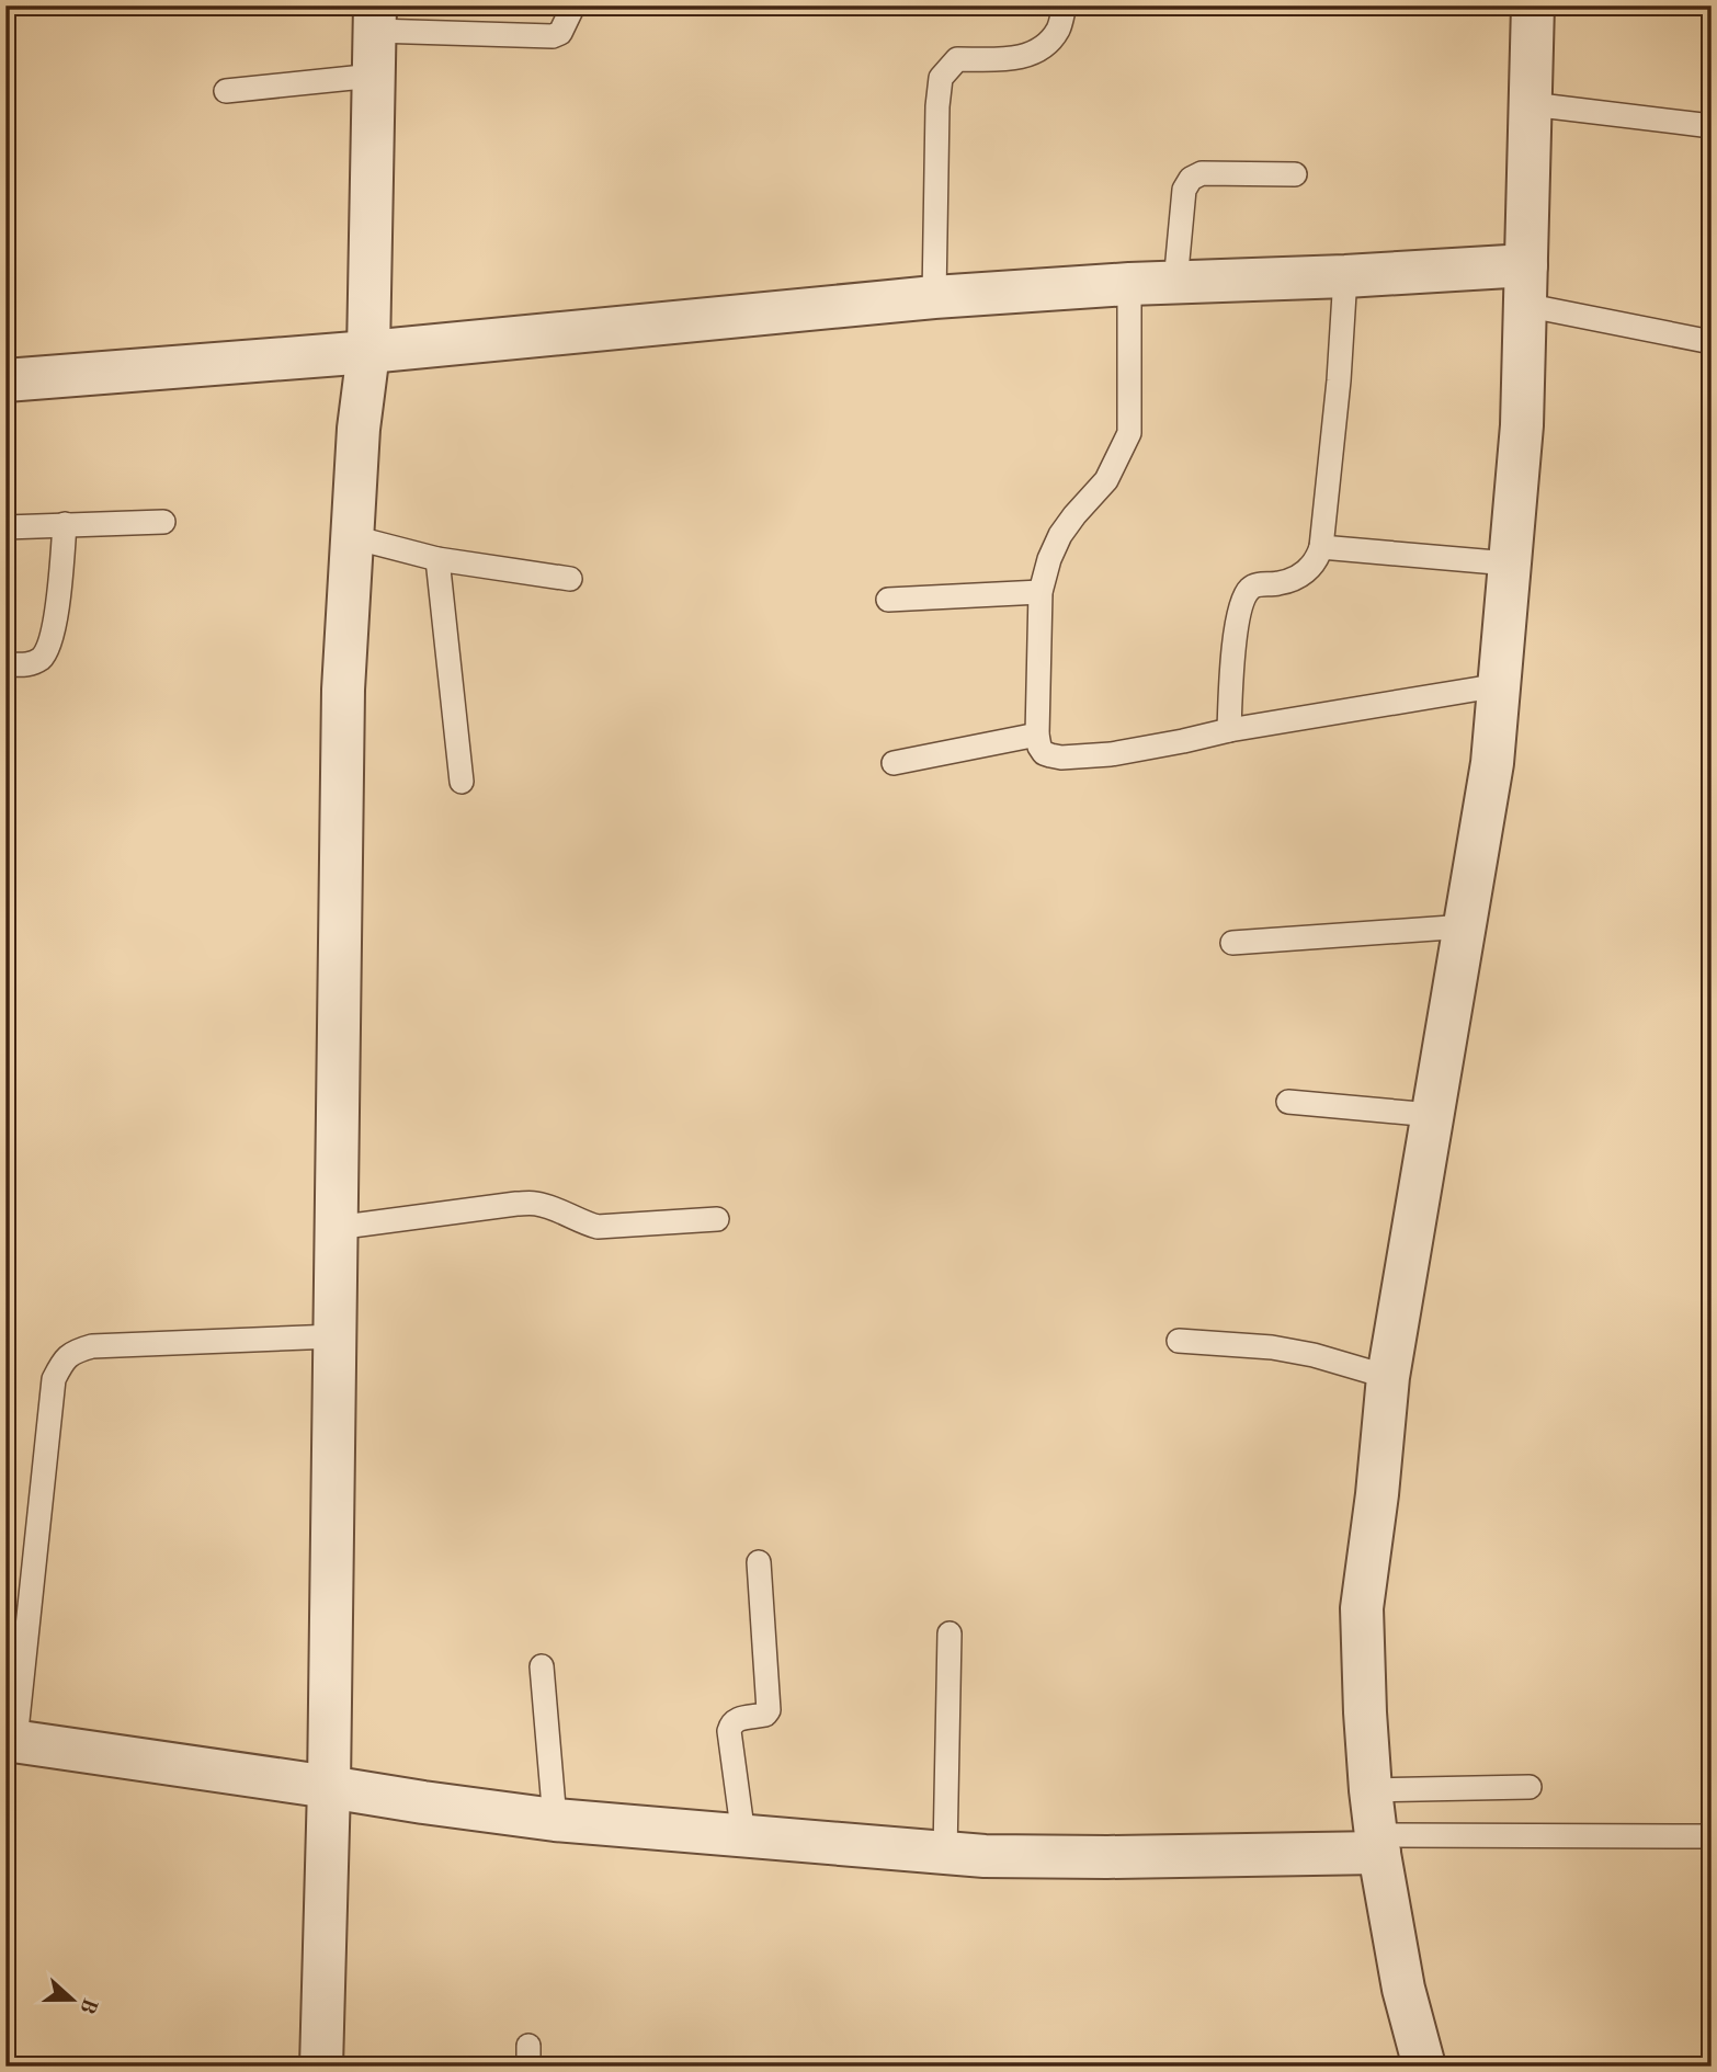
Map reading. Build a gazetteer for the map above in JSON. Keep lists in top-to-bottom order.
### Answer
{
  "north": "right"
}
